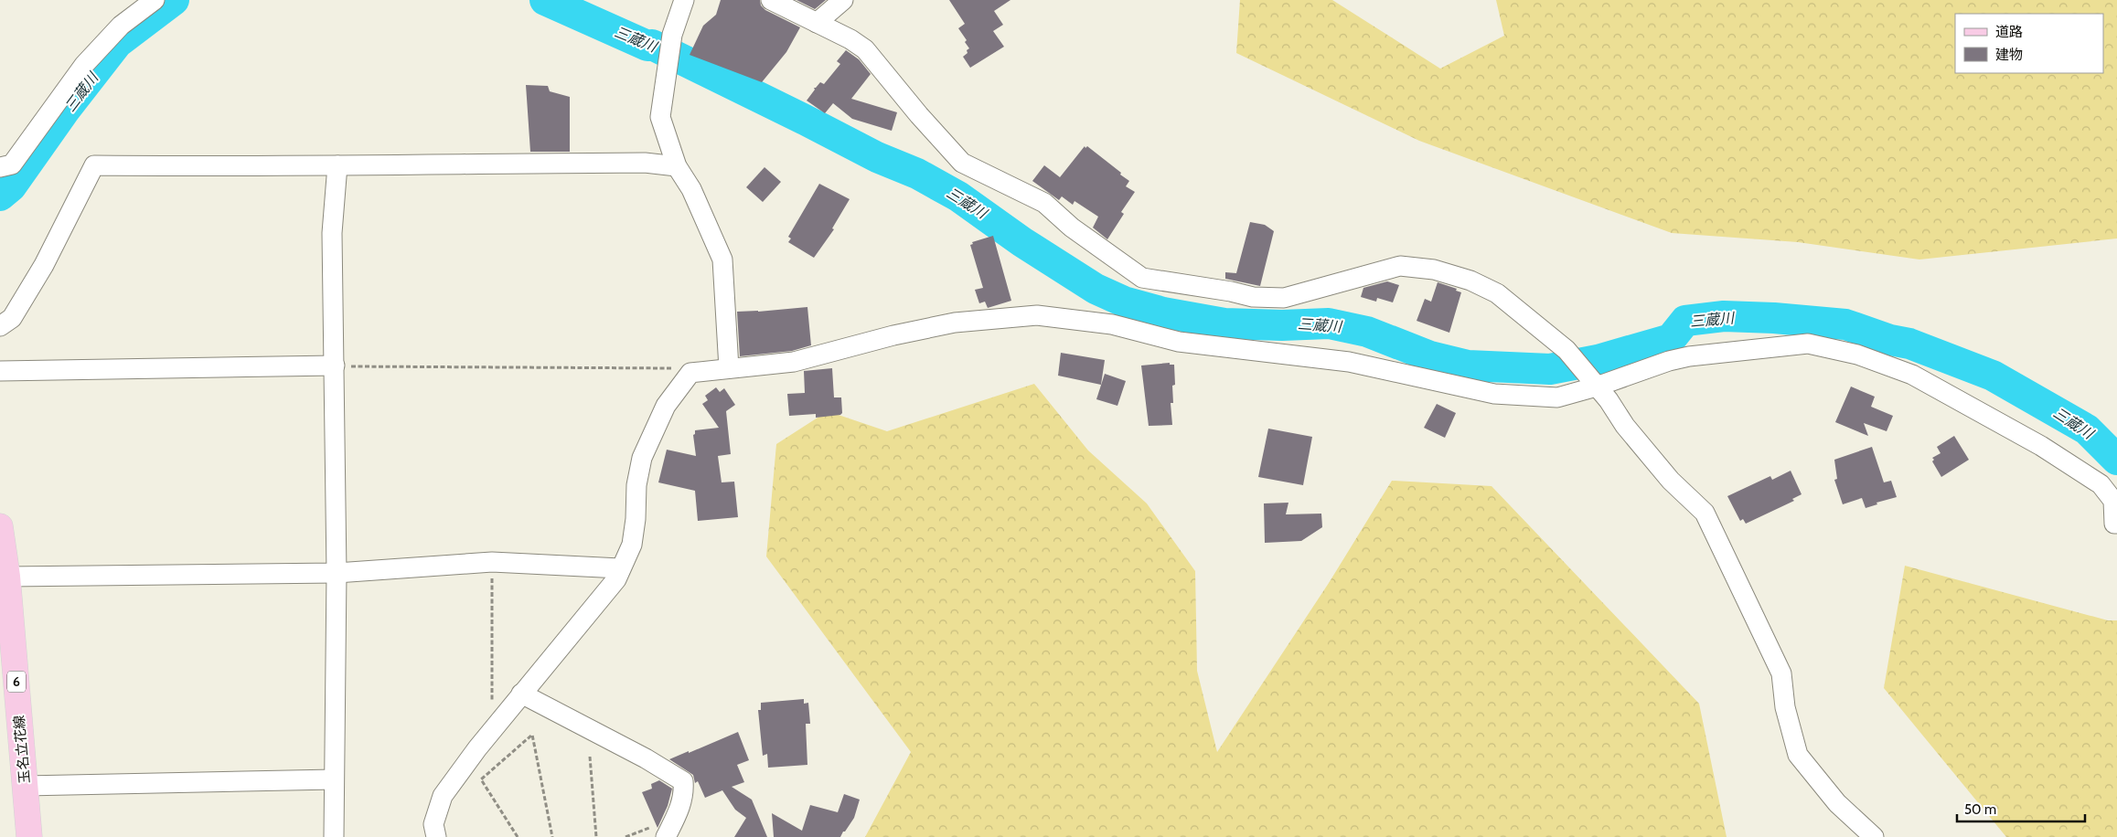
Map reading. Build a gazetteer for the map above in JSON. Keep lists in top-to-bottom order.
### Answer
{
  "streets": {
    "main road": ["6", "玉名立花線"]
  },
  "water": ["三蔵川"],
  "legend": ["道路", "建物"],
  "scale_bar": "50 m"
}
